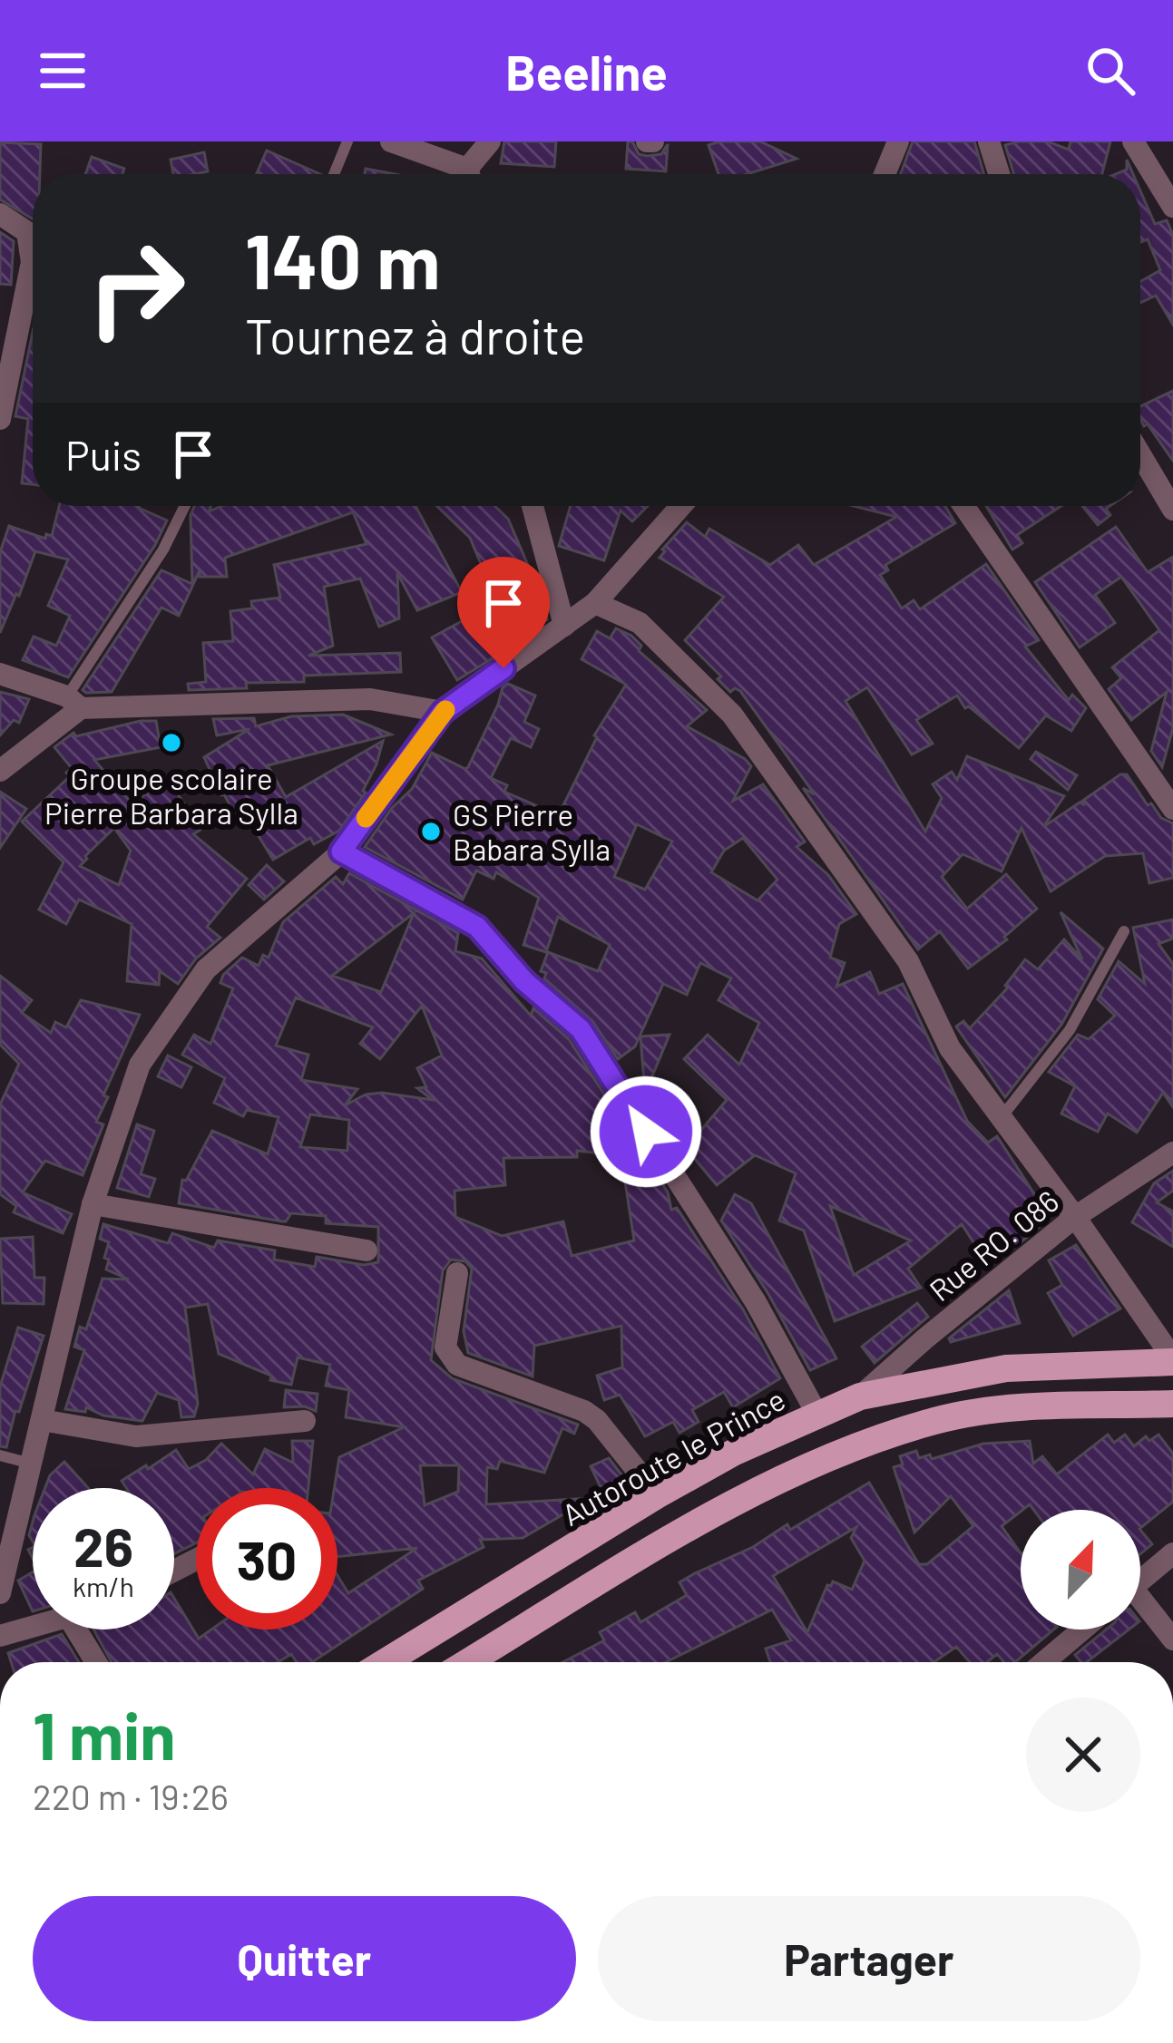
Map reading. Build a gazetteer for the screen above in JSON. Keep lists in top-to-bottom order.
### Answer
{
  "streets": {
    "main road": ["Autoroute le Prince"],
    "street": ["Rue RO. 086"]
  },
  "crossings": [
    ["Rue RO. 086", "Autoroute le Prince"]
  ],
  "places": ["Groupe scolaire Pierre Barbara Sylla", "GS Pierre Babara Sylla"],
  "north": "top right",
  "page": {
    "header": "Beeline",
    "turn": ["140 m", "Tournez à droite"],
    "then": "Puis",
    "speed": "26 km/h",
    "limit": "30",
    "heading": ["1 min", "220 m · 19:26"],
    "buttons": ["Quitter", "Partager"]
  }
}
